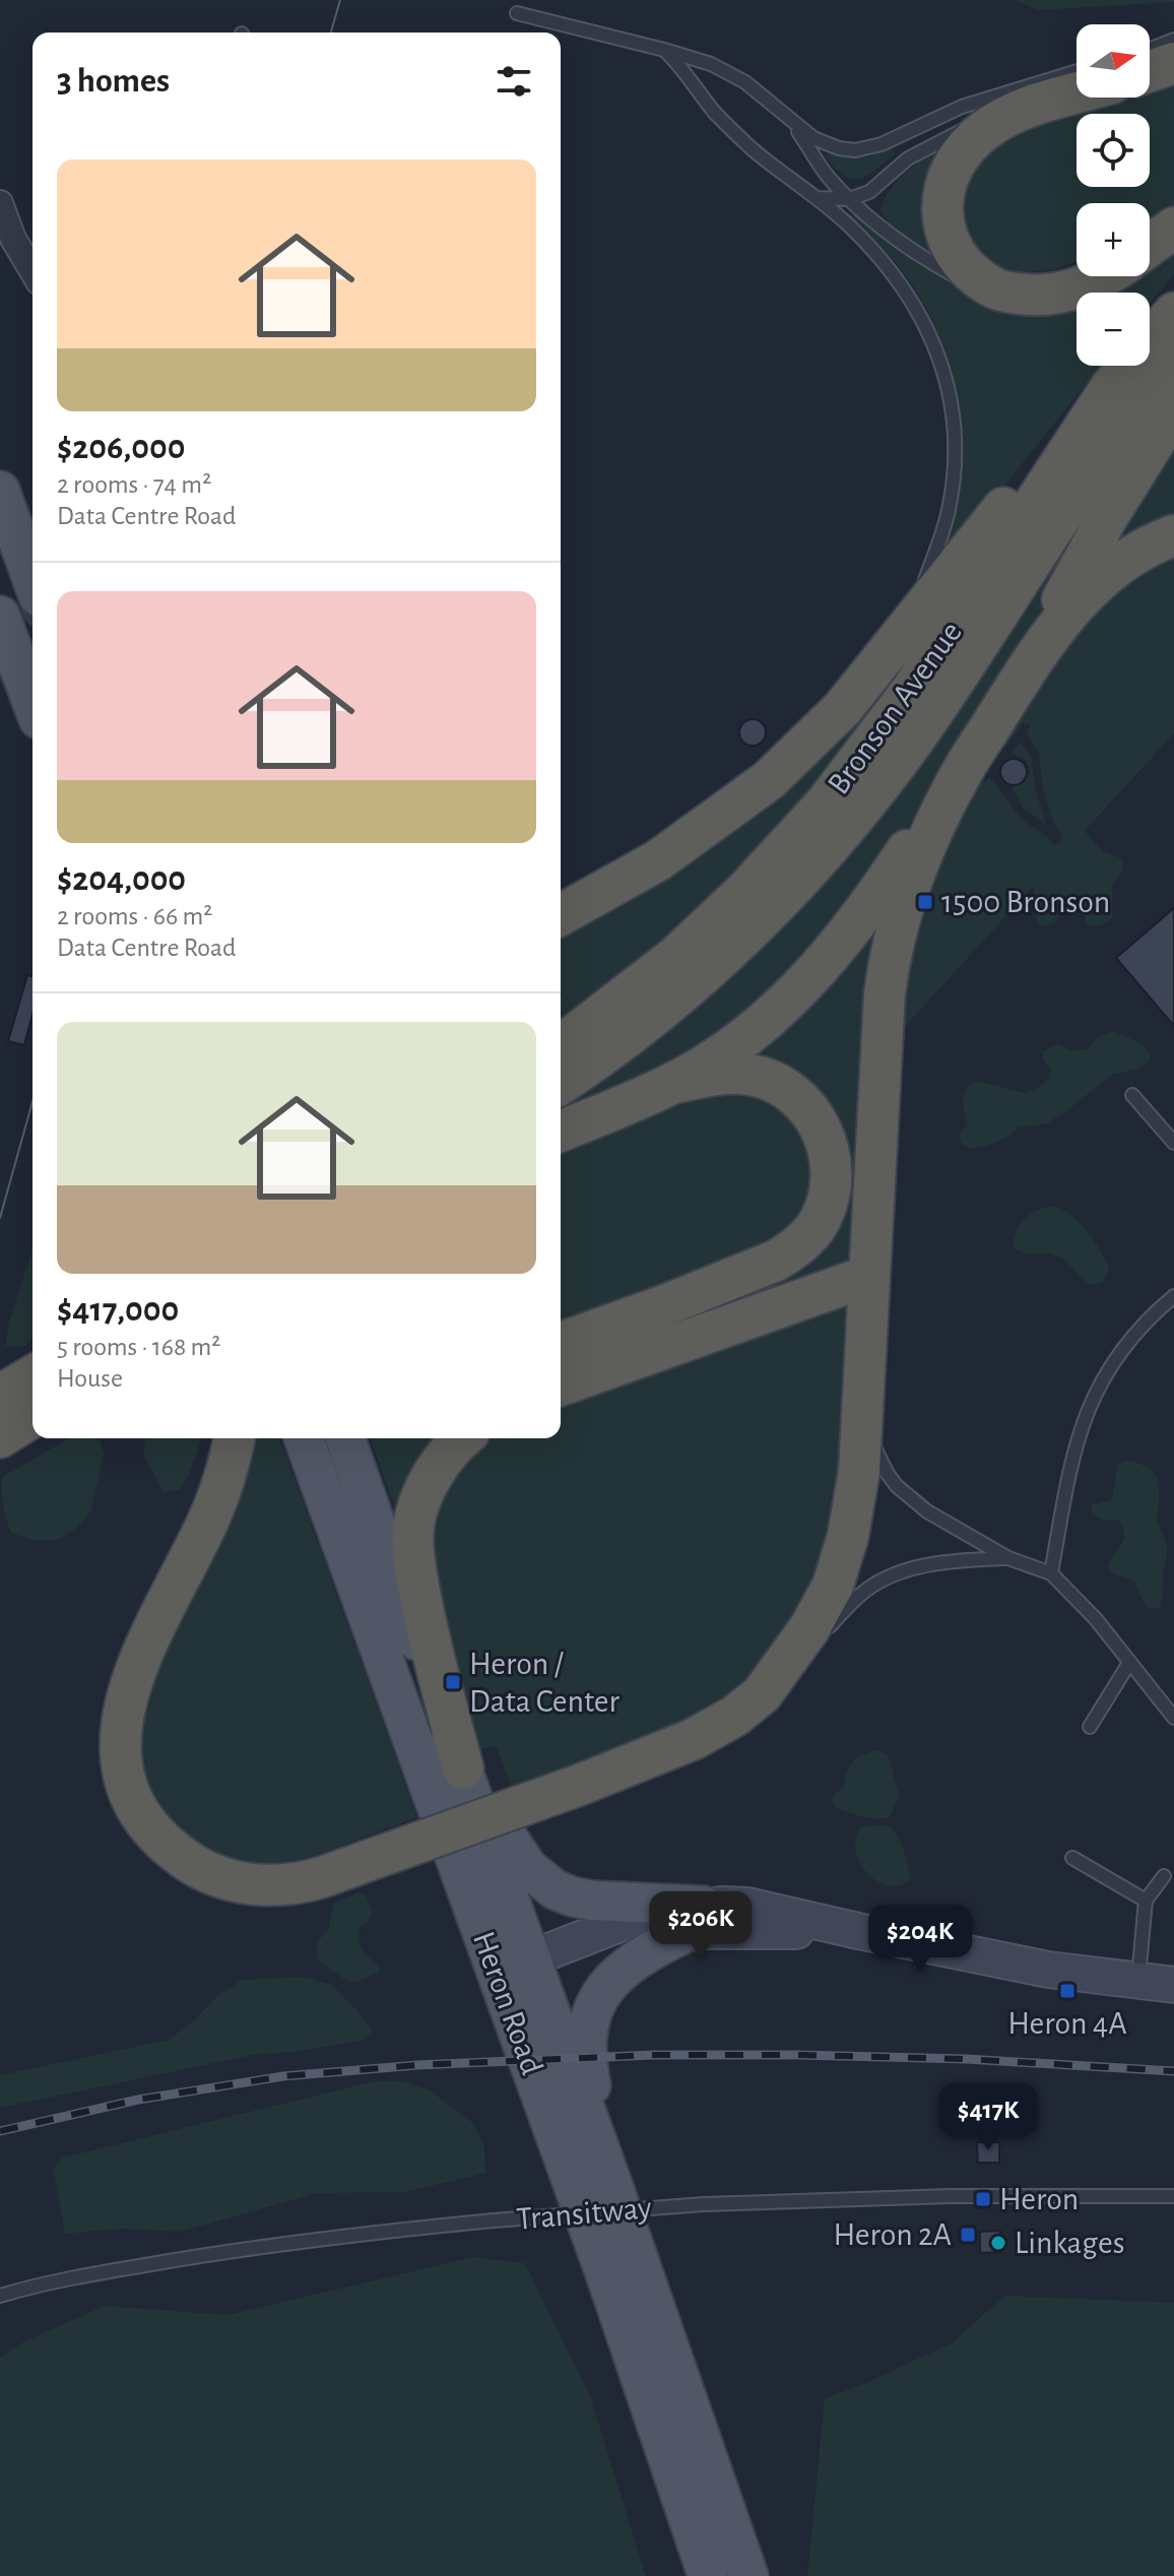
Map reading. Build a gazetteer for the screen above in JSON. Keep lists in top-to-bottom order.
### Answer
{
  "streets": {
    "highway": ["Bronson Avenue"],
    "main road": ["Heron Road"],
    "lane": ["Transitway"]
  },
  "places": {
    "transit": [
      "1500 Bronson",
      "Heron / Data Center",
      "Heron 4A",
      "Heron",
      "Heron 2A"
    ],
    "other": ["Linkages"]
  },
  "north": "right",
  "page": {
    "map_buttons": ["+", "−"],
    "heading": "3 homes",
    "list": [
      {
        "name": "$206,000",
        "note": "2 rooms · 74 m² · Data Centre Road"
      },
      {
        "name": "$204,000",
        "note": "2 rooms · 66 m² · Data Centre Road"
      },
      {
        "name": "$417,000",
        "note": "5 rooms · 168 m² · House"
      }
    ],
    "price": ["$206K", "$204K", "$417K"]
  }
}
